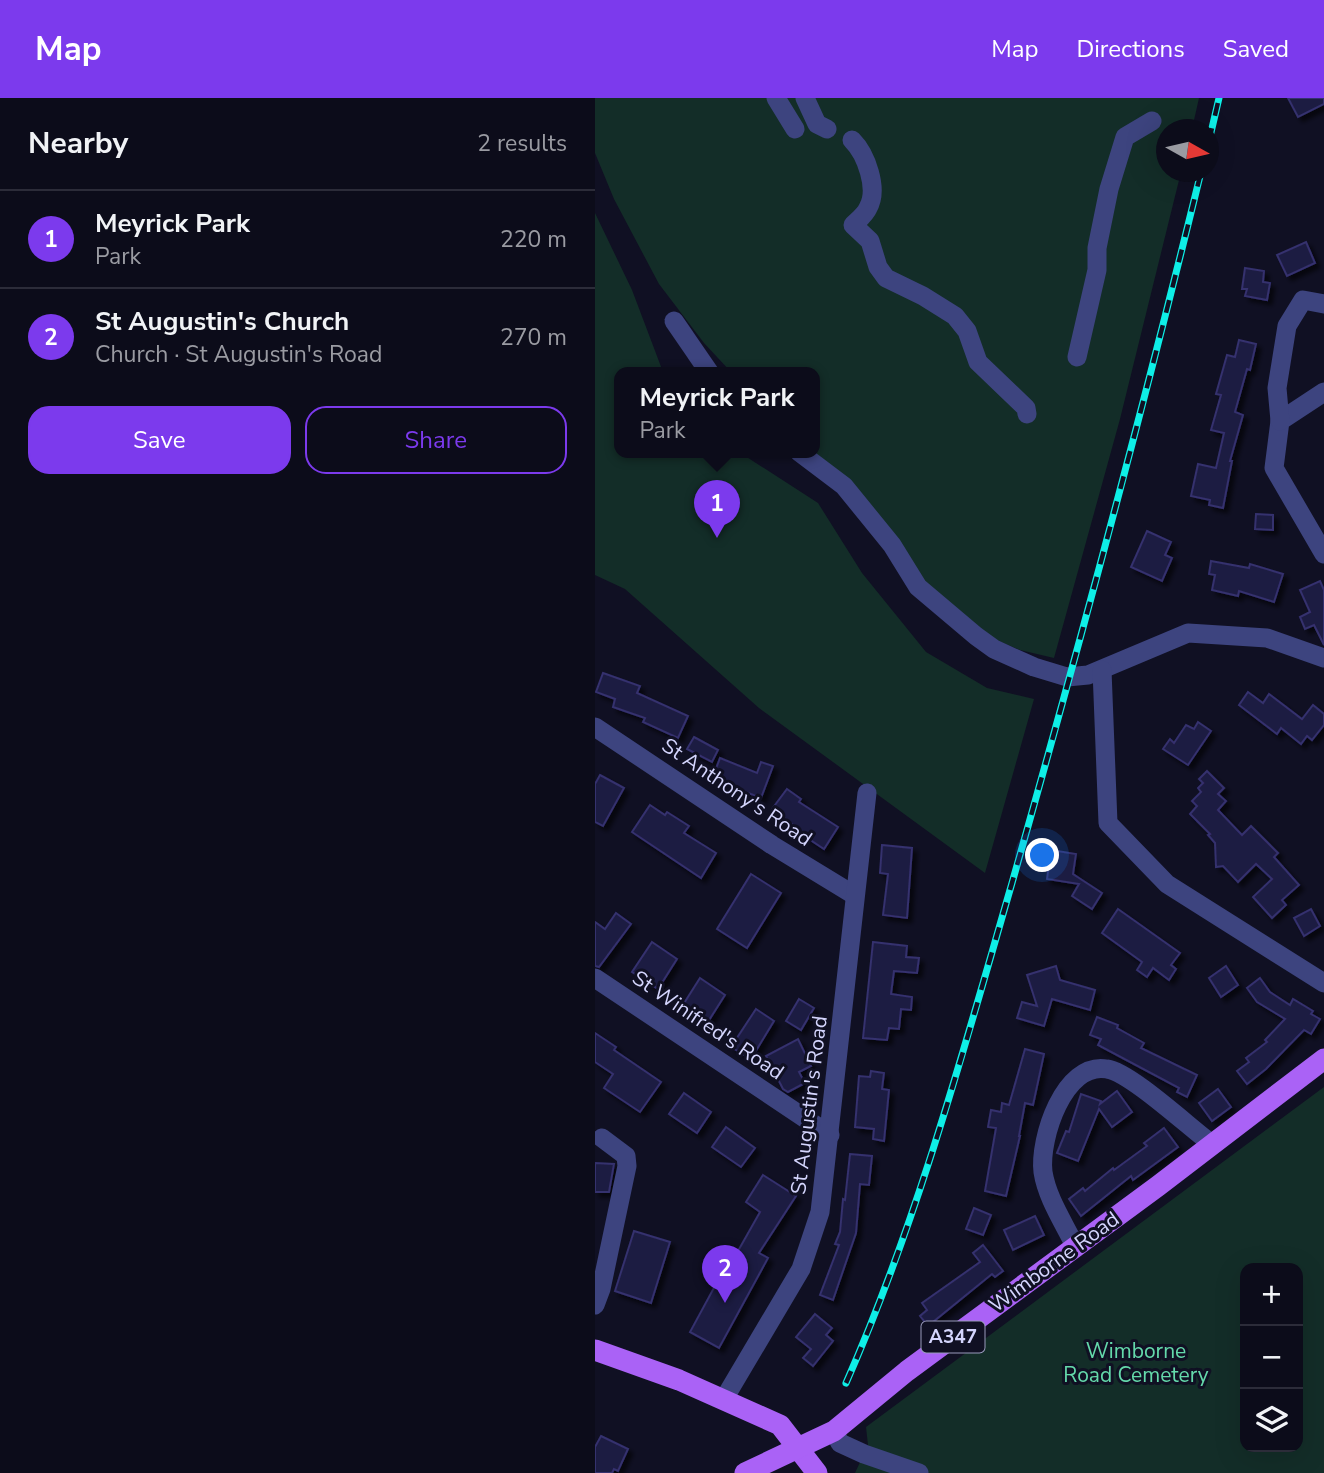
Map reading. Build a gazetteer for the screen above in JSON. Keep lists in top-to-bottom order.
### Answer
{
  "streets": {
    "main road": ["Wimborne Road", "A347"],
    "street": ["St Anthony's Road", "St Winifred's Road", "St Augustin's Road"]
  },
  "crossings": [
    ["St Anthony's Road", "St Augustin's Road"],
    ["St Winifred's Road", "St Augustin's Road"]
  ],
  "parks": ["Wimborne Road Cemetery"],
  "north": "right",
  "page": {
    "header": "Map",
    "nav": ["Map", "Directions", "Saved"],
    "heading": ["Nearby", "2 results"],
    "list": [
      {
        "mark": "1",
        "name": "Meyrick Park",
        "note": "Park",
        "value": "220 m"
      },
      {
        "mark": "2",
        "name": "St Augustin's Church",
        "note": "Church · St Augustin's Road",
        "value": "270 m"
      }
    ],
    "popup": ["Meyrick Park", "Park"],
    "buttons": ["Save", "Share"],
    "pins": ["1", "2"],
    "map_buttons": ["+", "−"]
  }
}
